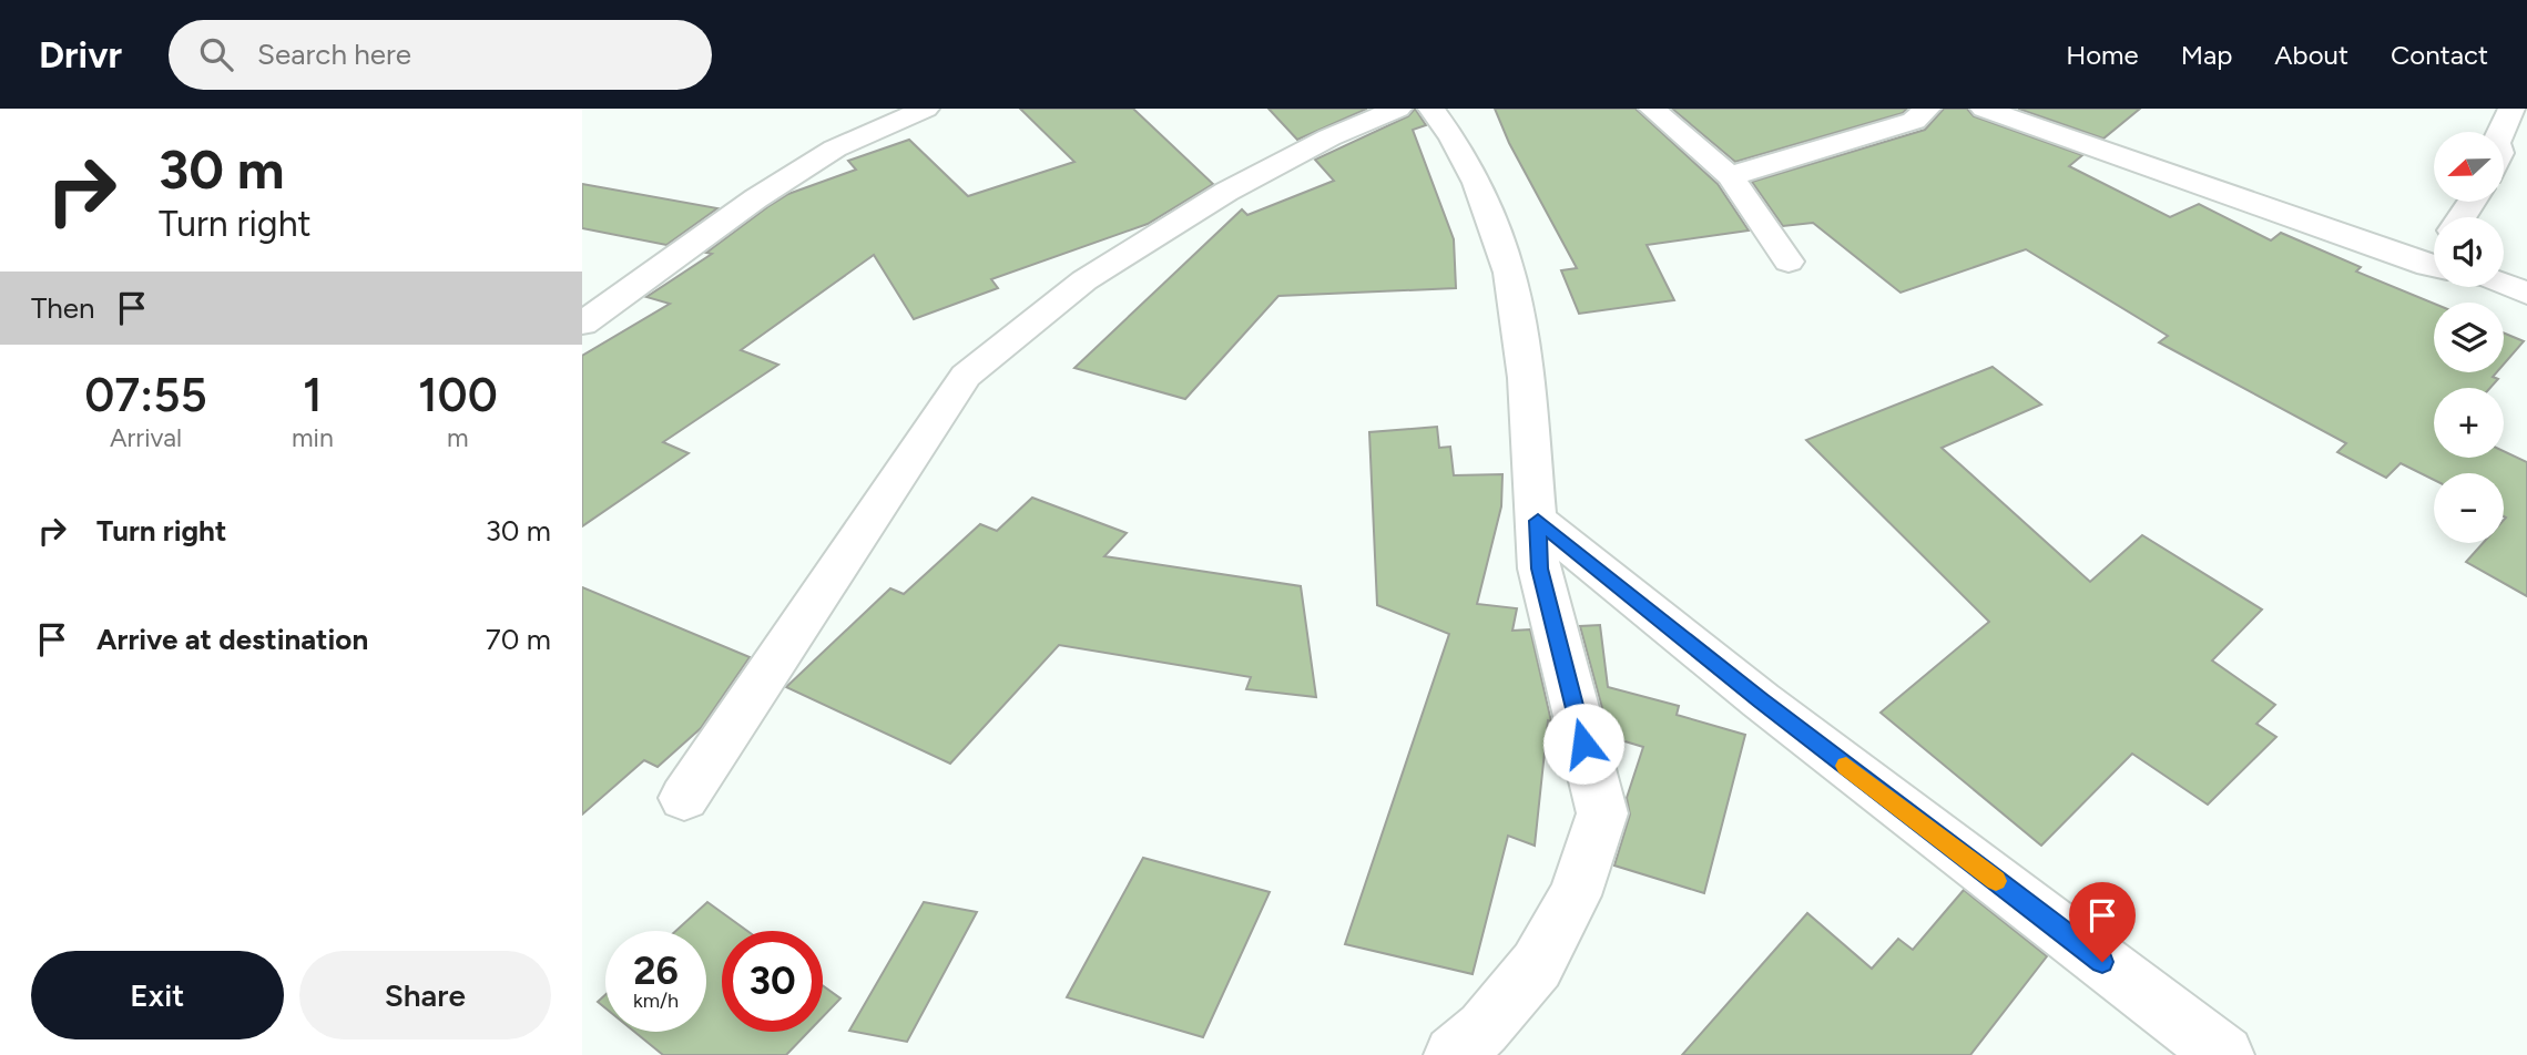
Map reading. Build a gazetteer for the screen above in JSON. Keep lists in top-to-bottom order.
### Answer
{
  "north": "left",
  "page": {
    "header": "Drivr",
    "search": "Search here",
    "nav": [
      "Home",
      "Map",
      "About",
      "Contact"
    ],
    "turn": ["30 m", "Turn right"],
    "map_buttons": ["+", "−"],
    "then": "Then",
    "eta": [
      "07:55",
      "Arrival",
      "1",
      "min",
      "100",
      "m"
    ],
    "list": [
      {
        "name": "Turn right",
        "value": "30 m"
      },
      {
        "name": "Arrive at destination",
        "value": "70 m"
      }
    ],
    "speed": "26 km/h",
    "limit": "30",
    "buttons": ["Exit", "Share"]
  }
}
